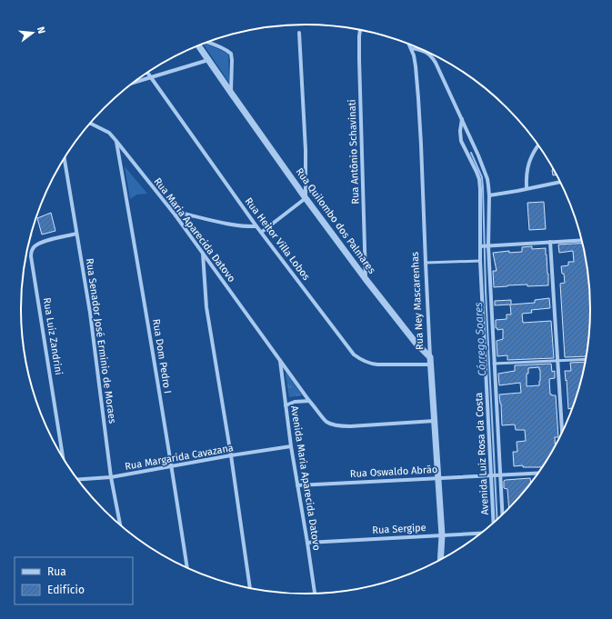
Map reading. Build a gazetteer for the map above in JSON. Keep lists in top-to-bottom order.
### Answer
{
  "streets": {
    "street": [
      "Rua Antônio Schavinati",
      "Rua Quilombo dos Palmares",
      "Rua Maria Aparecida Datovo",
      "Rua Heitor Villa Lobos",
      "Rua Ney Mascarenhas",
      "Rua Luiz Zandrini",
      "Rua Senador José Erminio de Moraes",
      "Rua Dom Pedro I",
      "Avenida Luiz Rosa da Costa",
      "Rua Margarida Cavazana",
      "Rua Oswaldo Abrão",
      "Avenida Maria Aparecida Datovo",
      "Rua Sergipe"
    ]
  },
  "crossings": [
    ["Rua Antônio Schavinati", "Rua Quilombo dos Palmares"],
    ["Rua Quilombo dos Palmares", "Rua Ney Mascarenhas"],
    ["Rua Maria Aparecida Datovo", "Rua Ney Mascarenhas"],
    ["Rua Maria Aparecida Datovo", "Rua Dom Pedro I"],
    ["Rua Maria Aparecida Datovo", "Avenida Maria Aparecida Datovo"],
    ["Rua Heitor Villa Lobos", "Rua Ney Mascarenhas"],
    ["Rua Ney Mascarenhas", "Rua Oswaldo Abrão"],
    ["Rua Ney Mascarenhas", "Rua Sergipe"],
    ["Rua Luiz Zandrini", "Rua Senador José Erminio de Moraes"],
    ["Rua Senador José Erminio de Moraes", "Rua Margarida Cavazana"],
    ["Rua Dom Pedro I", "Rua Margarida Cavazana"],
    ["Avenida Luiz Rosa da Costa", "Rua Oswaldo Abrão"],
    ["Rua Margarida Cavazana", "Avenida Maria Aparecida Datovo"],
    ["Rua Oswaldo Abrão", "Avenida Maria Aparecida Datovo"],
    ["Avenida Maria Aparecida Datovo", "Rua Sergipe"]
  ],
  "water": ["Córrego Soares"],
  "legend": ["Rua", "Edifício"],
  "north": "right"
}
